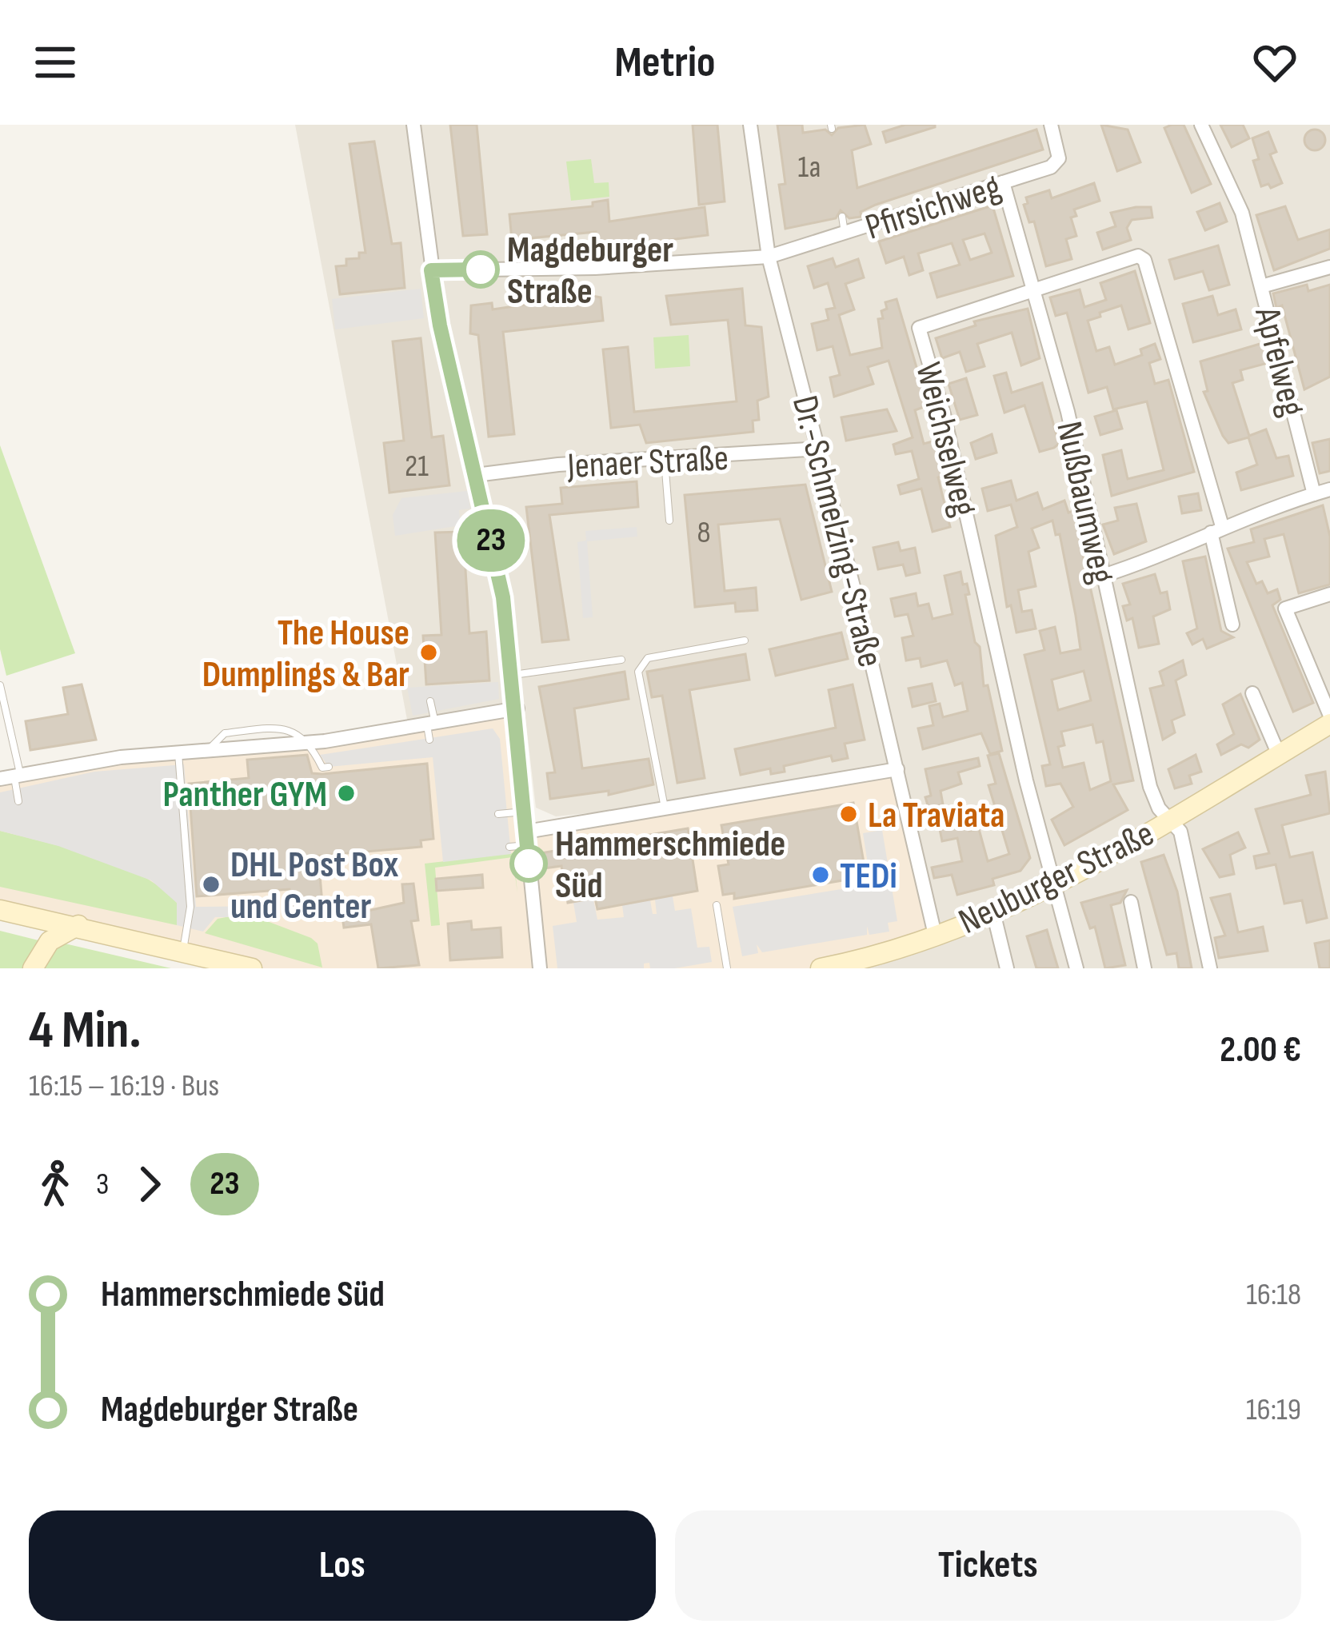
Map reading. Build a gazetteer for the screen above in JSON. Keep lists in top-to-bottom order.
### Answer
{
  "streets": {
    "street": [
      "Pfirsichweg",
      "Apfelweg",
      "Weichselweg",
      "Jenaer Straße",
      "Nußbaumweg",
      "Dr.-Schmelzing-Straße",
      "Neuburger Straße"
    ]
  },
  "crossings": [
    ["Pfirsichweg", "Nußbaumweg"],
    ["Pfirsichweg", "Dr.-Schmelzing-Straße"],
    ["Weichselweg", "Nußbaumweg"],
    ["Weichselweg", "Neuburger Straße"],
    ["Jenaer Straße", "Dr.-Schmelzing-Straße"],
    ["Nußbaumweg", "Neuburger Straße"],
    ["Dr.-Schmelzing-Straße", "Neuburger Straße"]
  ],
  "places": [
    "Magdeburger Straße",
    "The House Dumplings & Bar",
    "Panther GYM",
    "La Traviata",
    "Hammerschmiede Süd",
    "TEDi",
    "DHL Post Box und Center"
  ],
  "lines": ["bus line 23"],
  "house_numbers": ["1a", "21", "8"],
  "page": {
    "header": "Metrio",
    "on_map": "23",
    "heading": ["4 Min.", "16:15 – 16:19 · Bus", "2.00 €"],
    "legs": ["3", "23"],
    "list": [
      {
        "name": "Hammerschmiede Süd",
        "value": "16:18"
      },
      {
        "name": "Magdeburger Straße",
        "value": "16:19"
      }
    ],
    "buttons": ["Los", "Tickets"]
  }
}
